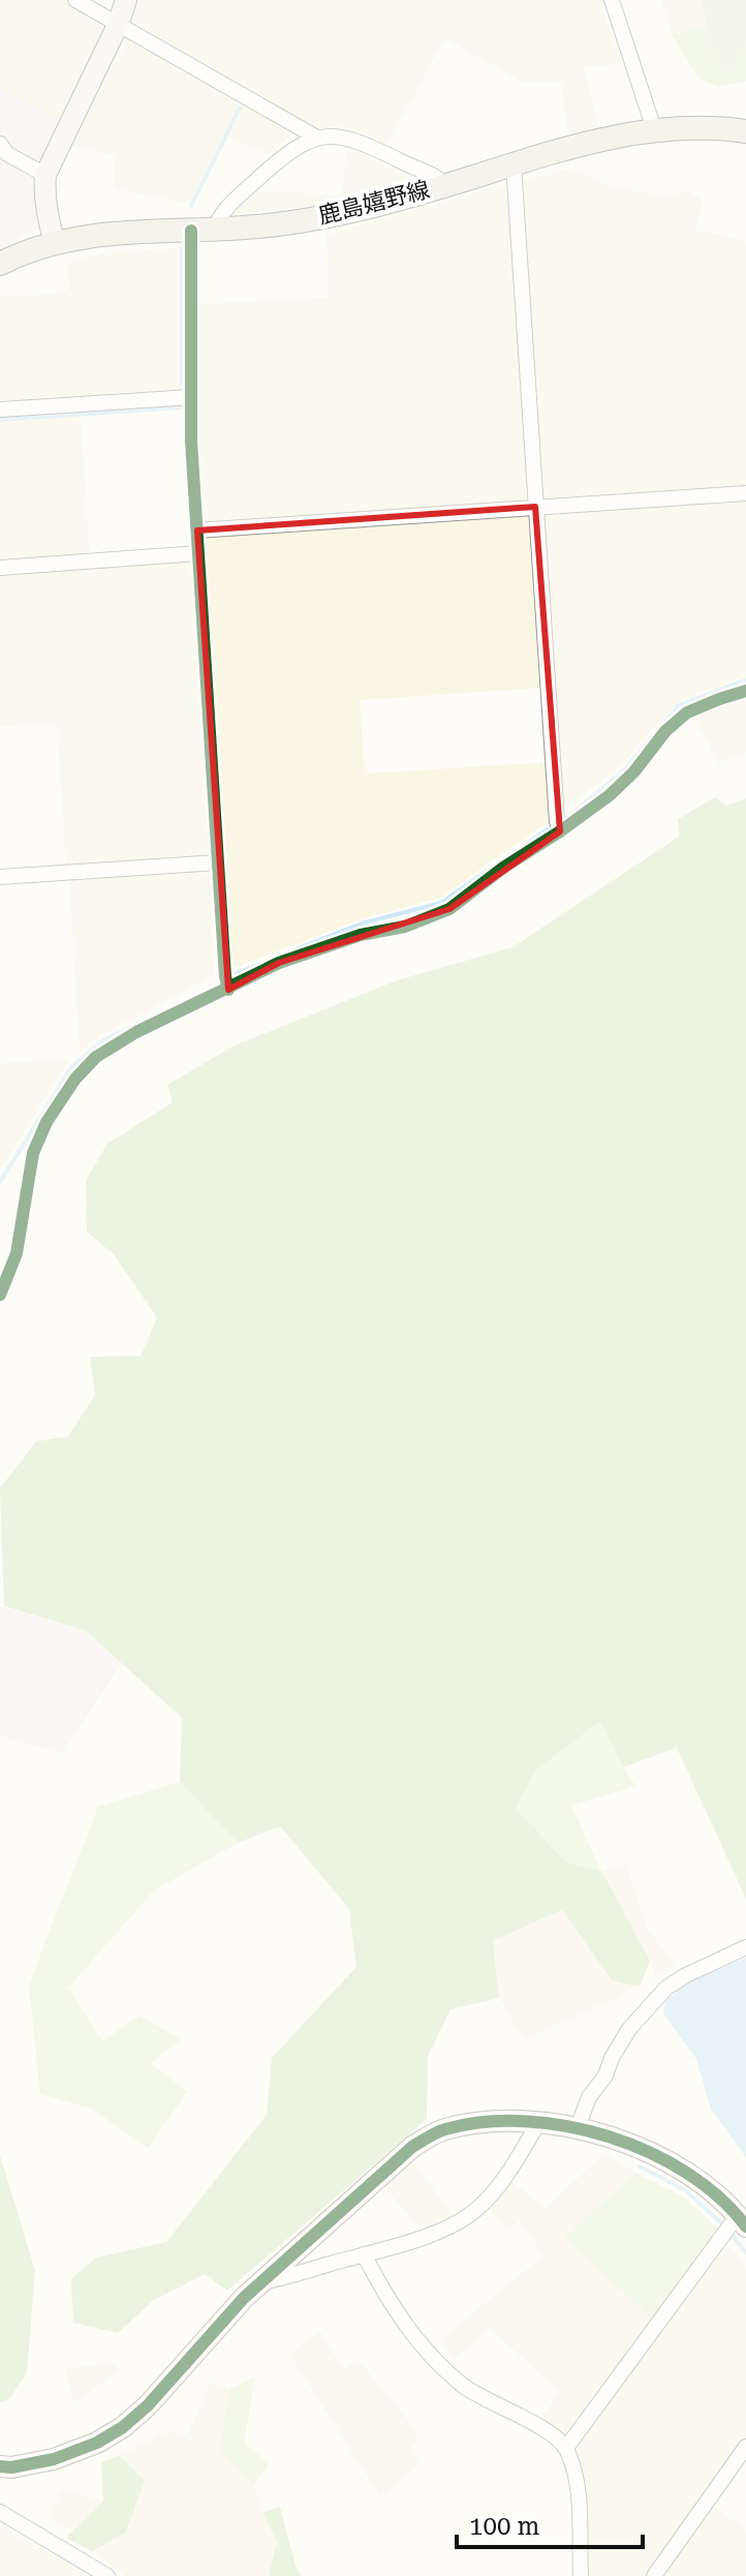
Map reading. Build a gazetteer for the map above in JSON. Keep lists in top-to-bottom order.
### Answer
{
  "streets": {
    "main road": ["鹿島嬉野線"]
  },
  "scale_bar": "100 m"
}
